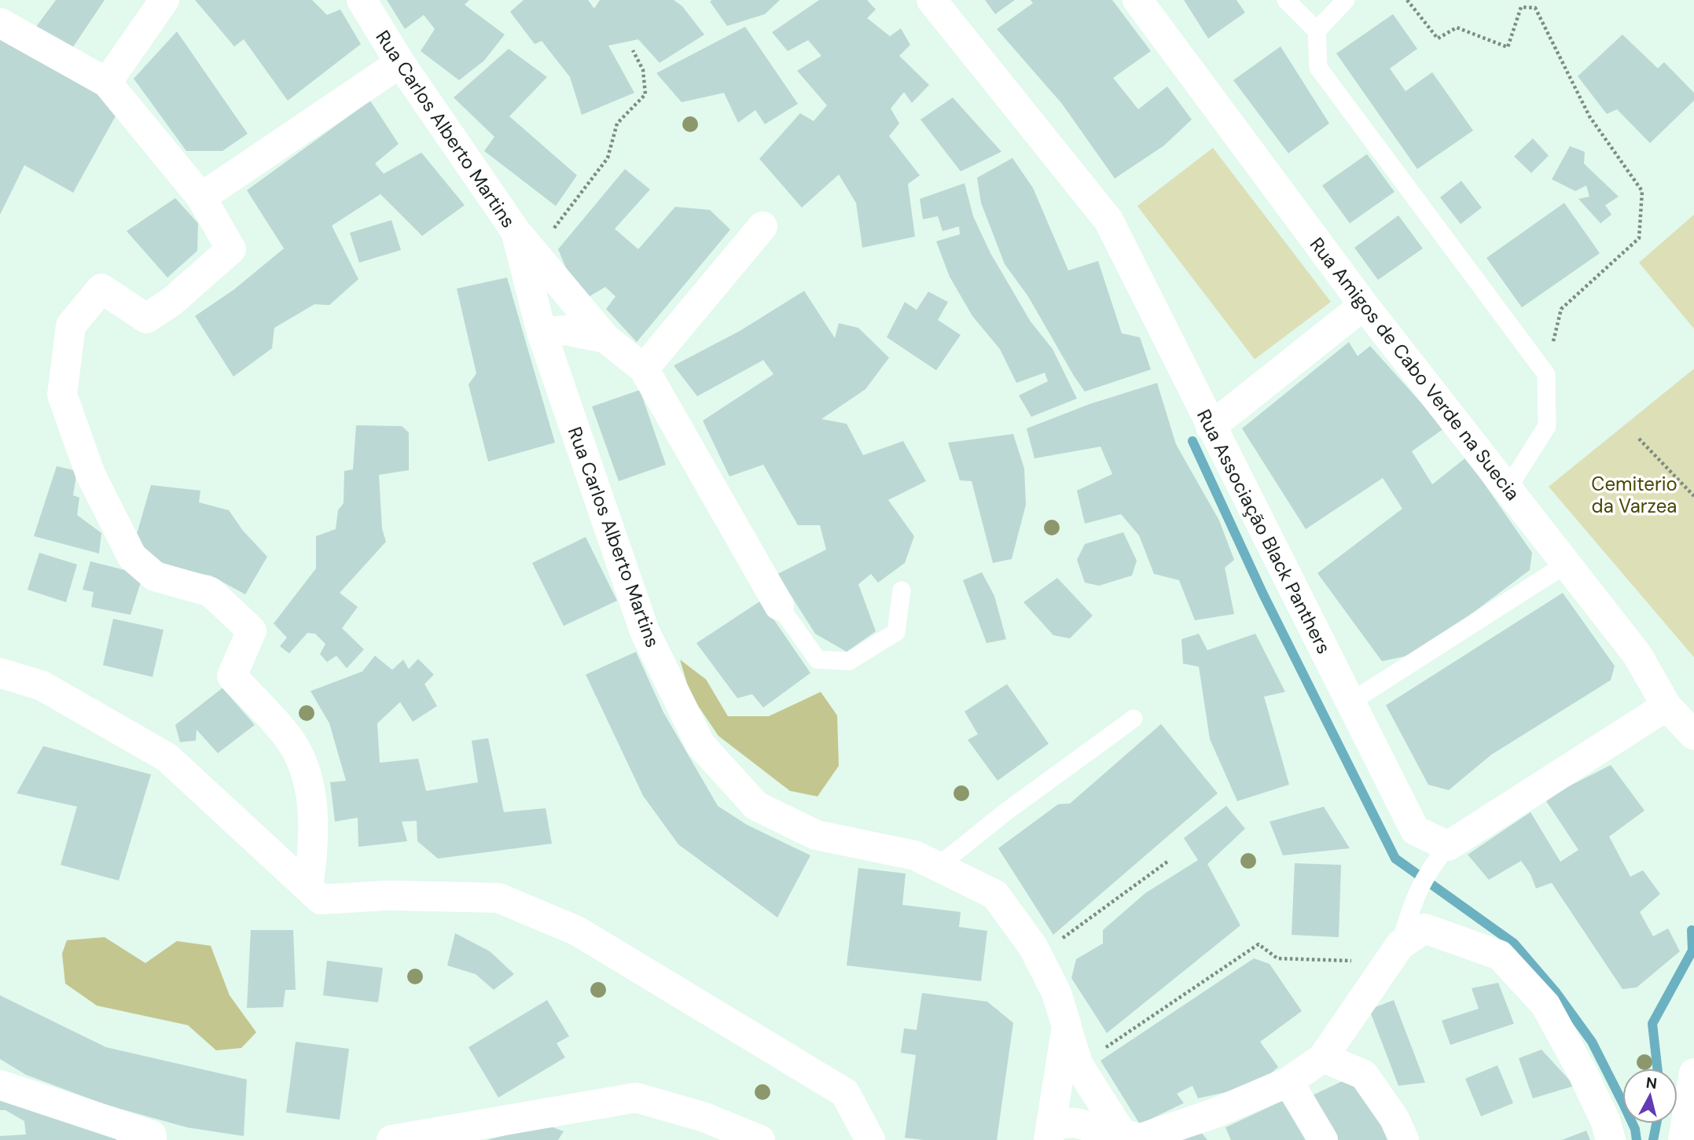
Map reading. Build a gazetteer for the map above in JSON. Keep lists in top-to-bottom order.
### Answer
{
  "streets": {
    "street": ["Rua Carlos Alberto Martins", "Rua Amigos de Cabo Verde na Suecia", "Rua Associação Black Panthers"]
  },
  "parks": ["Cemiterio da Varzea"],
  "north": "top"
}
